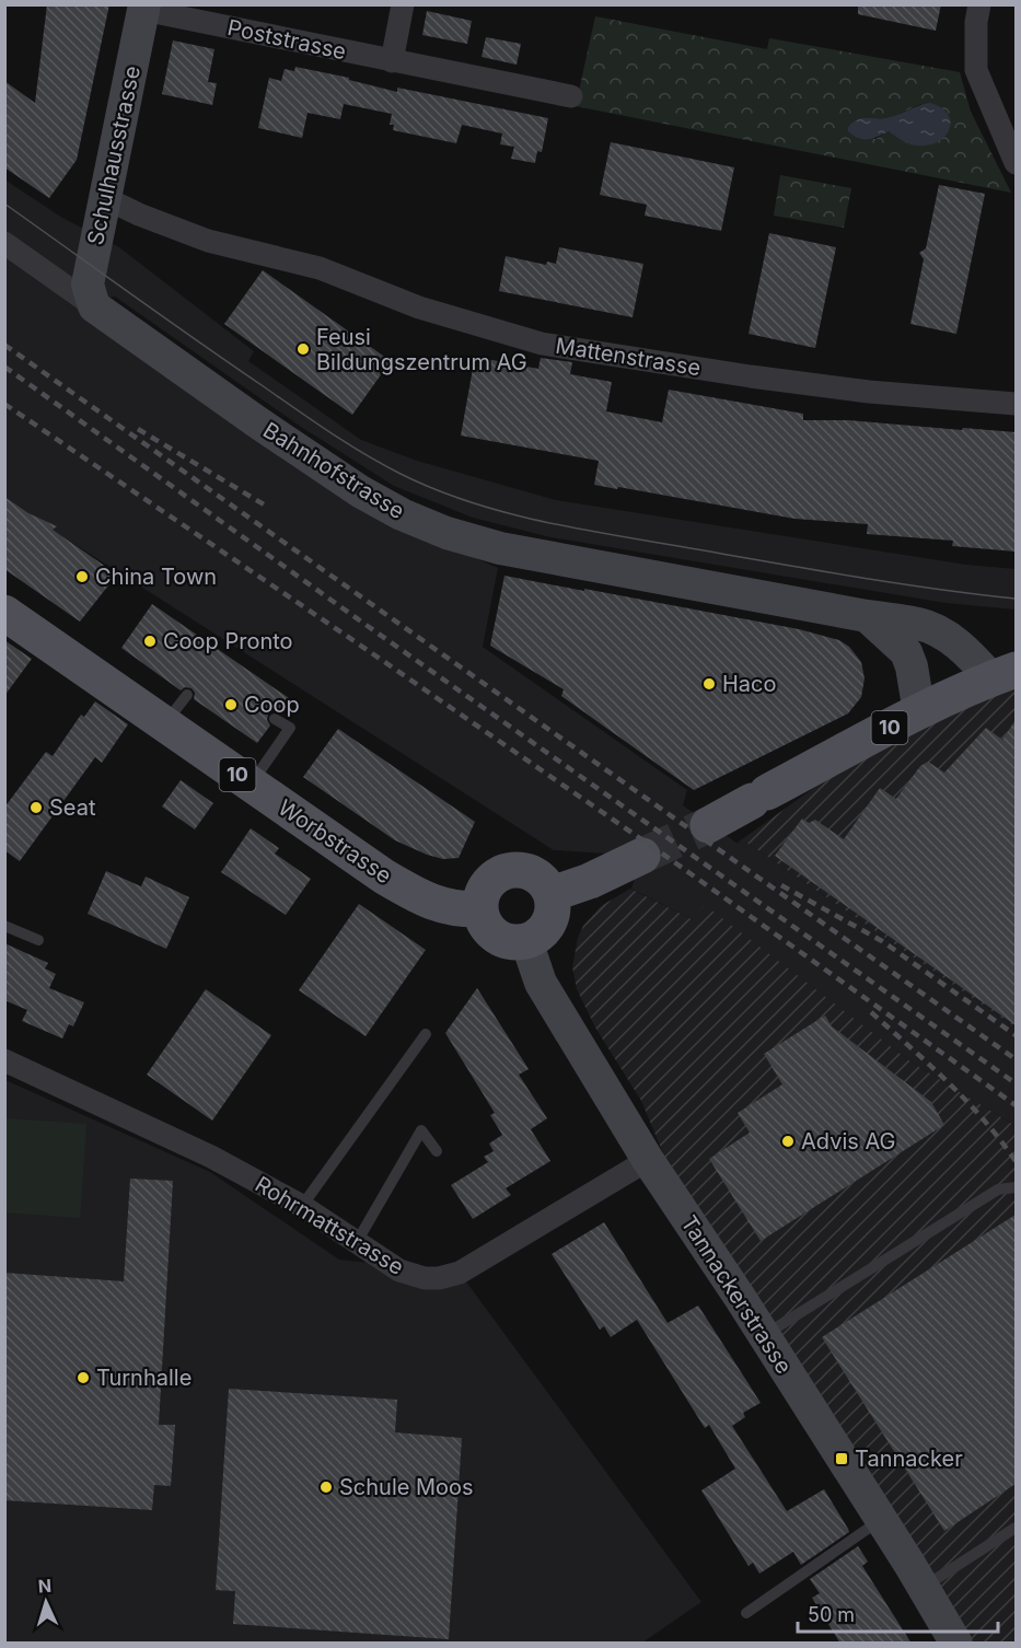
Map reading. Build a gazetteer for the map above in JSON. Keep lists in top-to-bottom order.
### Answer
{
  "streets": {
    "main road": ["10", "Worbstrasse"],
    "street": [
      "Poststrasse",
      "Schulhausstrasse",
      "Mattenstrasse",
      "Bahnhofstrasse",
      "Rohrmattstrasse",
      "Tannackerstrasse"
    ]
  },
  "crossings": [
    ["Poststrasse", "Schulhausstrasse"],
    ["Schulhausstrasse", "Mattenstrasse"],
    ["Schulhausstrasse", "Bahnhofstrasse"],
    ["Bahnhofstrasse", "10"],
    ["Worbstrasse", "Tannackerstrasse"],
    ["Rohrmattstrasse", "Tannackerstrasse"]
  ],
  "places": {
    "other": [
      "Feusi Bildungszentrum AG",
      "China Town",
      "Coop Pronto",
      "Haco",
      "Coop",
      "Seat",
      "Advis AG",
      "Turnhalle",
      "Schule Moos"
    ],
    "transit": ["Tannacker"]
  },
  "scale_bar": "50 m",
  "north": "top"
}
